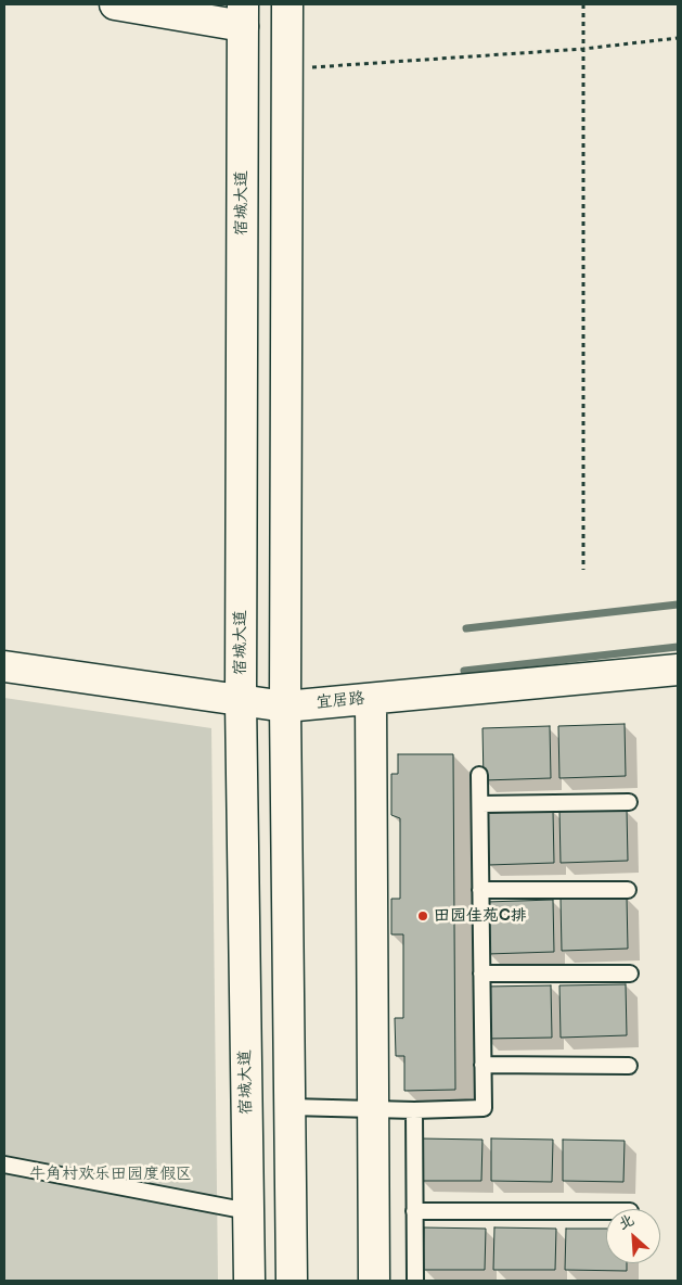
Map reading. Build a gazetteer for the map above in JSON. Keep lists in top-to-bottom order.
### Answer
{
  "streets": {
    "main road": ["宿城大道", "宜居路"]
  },
  "crossings": [
    ["宿城大道", "宜居路"]
  ],
  "parks": ["牛角村欢乐田园度假区"],
  "places": ["田园佳苑C排"],
  "north": "top left"
}
